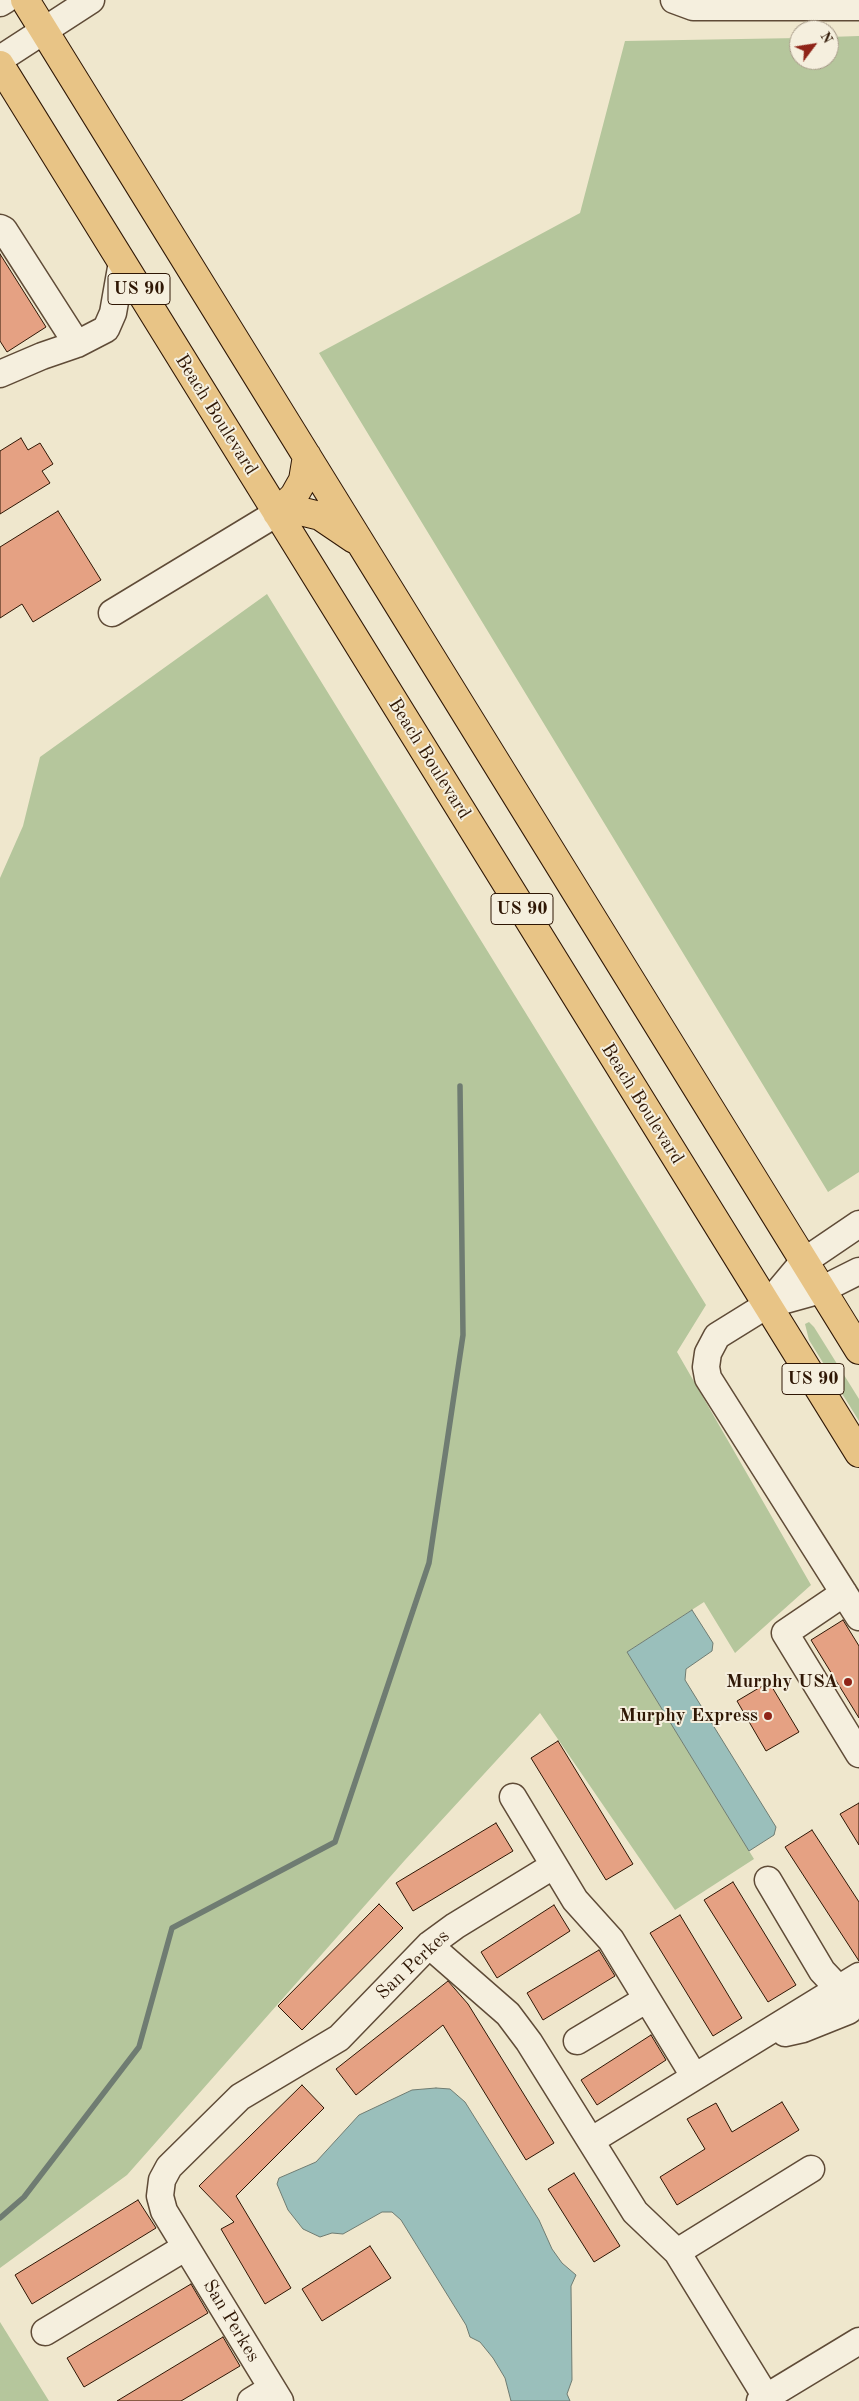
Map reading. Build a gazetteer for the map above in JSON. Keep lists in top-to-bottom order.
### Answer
{
  "streets": {
    "highway": ["US 90", "Beach Boulevard"],
    "street": ["San Perkes"]
  },
  "places": ["Murphy USA", "Murphy Express"],
  "north": "top right"
}
